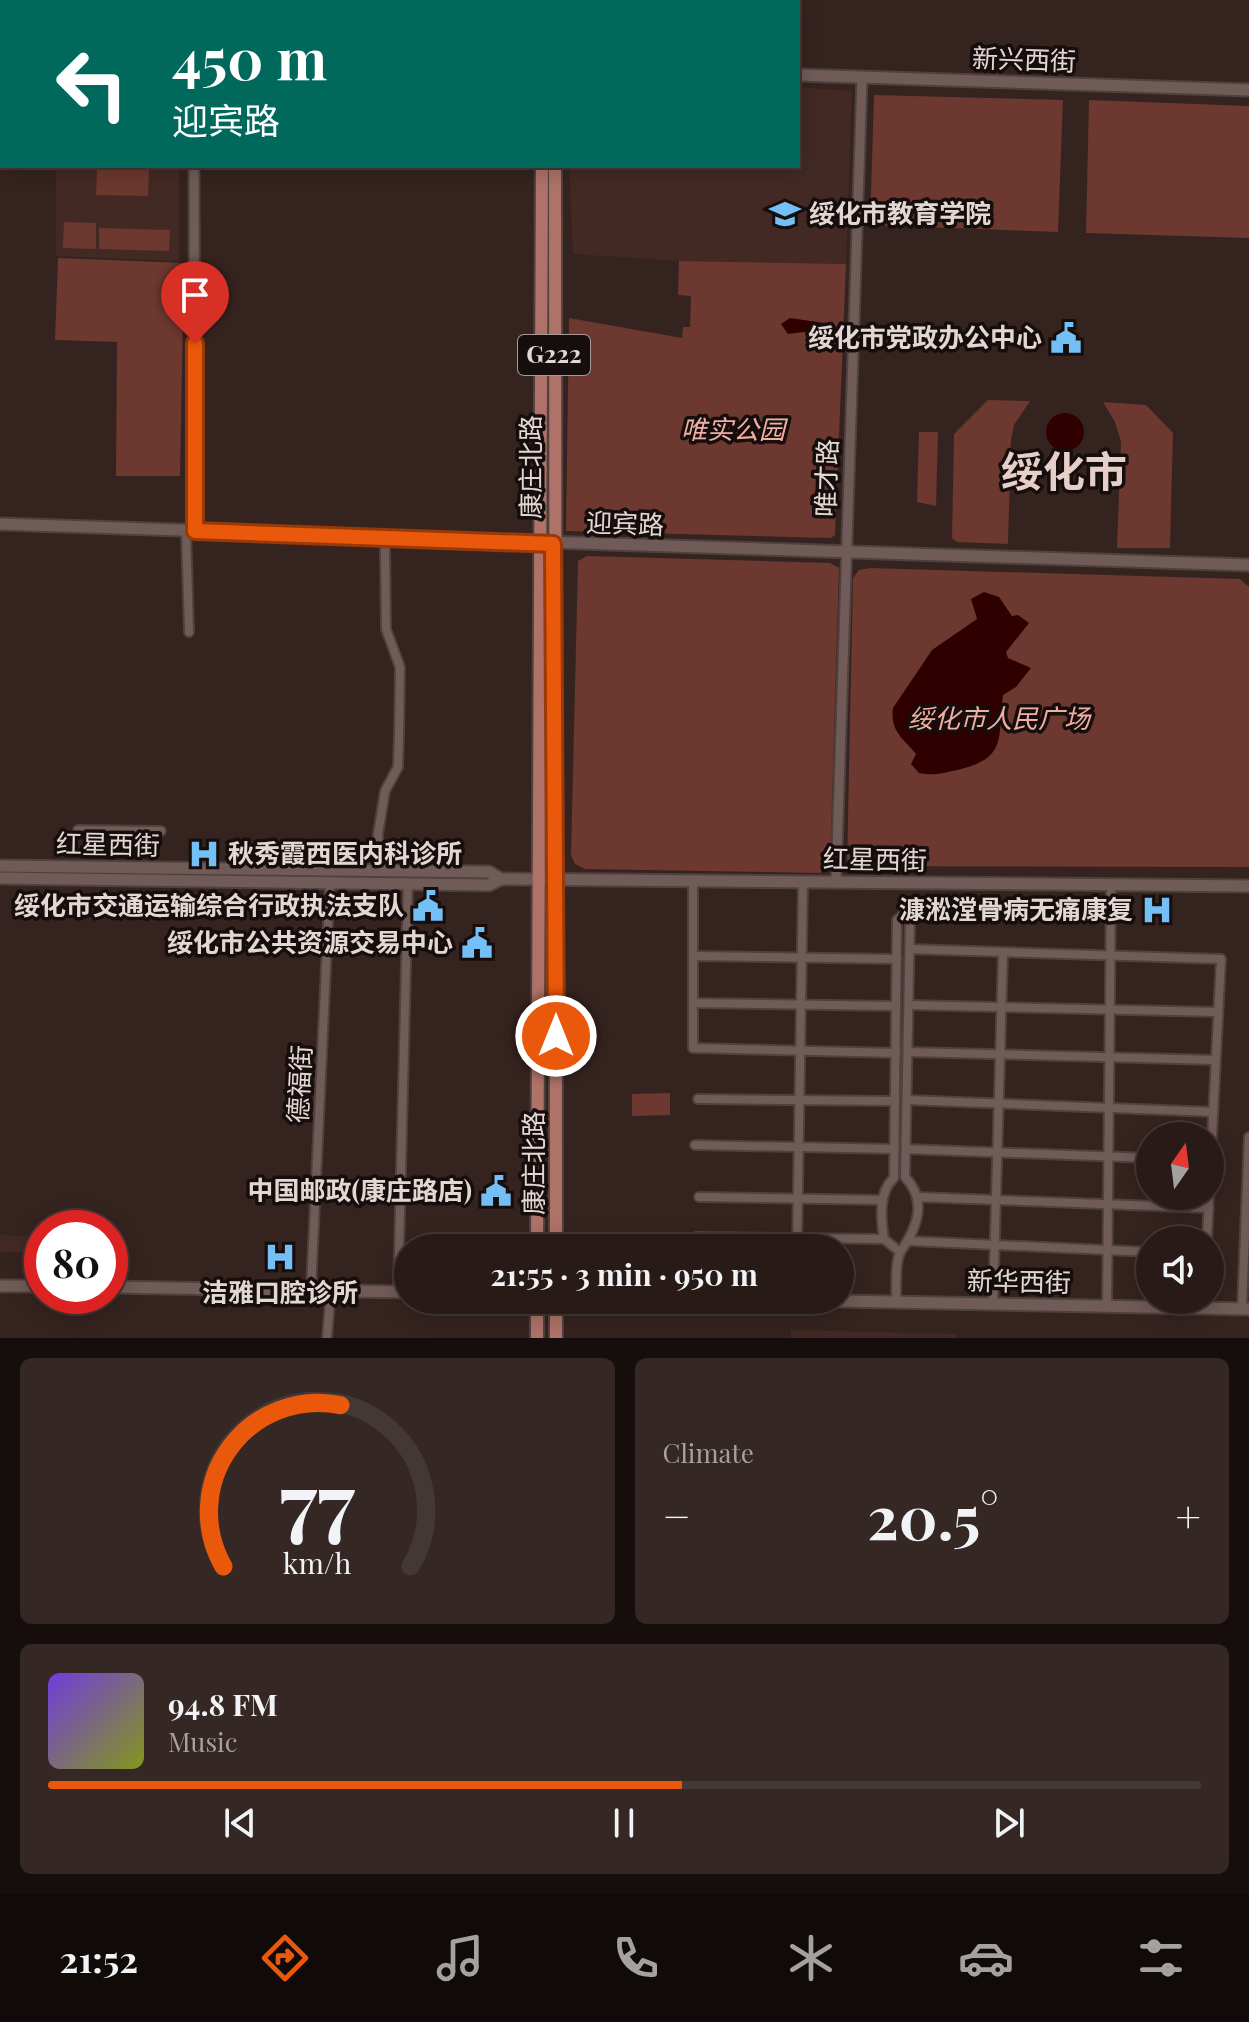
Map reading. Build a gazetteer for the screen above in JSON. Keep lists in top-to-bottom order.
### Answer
{
  "streets": {
    "highway": ["G222", "康庄北路"],
    "main road": [
      "新兴西街",
      "迎宾路",
      "红星西街",
      "新华西街"
    ],
    "street": ["唯才路", "德福街"]
  },
  "crossings": [
    ["新兴西街", "唯才路"],
    ["康庄北路", "迎宾路"],
    ["康庄北路", "红星西街"],
    ["唯才路", "迎宾路"],
    ["唯才路", "红星西街"],
    ["红星西街", "德福街"]
  ],
  "districts": ["绥化市"],
  "parks": ["唯实公园", "绥化市人民广场"],
  "places": {
    "school or university": ["绥化市教育学院"],
    "public building": [
      "绥化市党政办公中心",
      "绥化市交通运输综合行政执法支队",
      "绥化市公共资源交易中心",
      "中国邮政(康庄路店)"
    ],
    "hospital": ["秋秀霞西医内科诊所", "漮淞漟骨病无痛康复", "洁雅口腔诊所"]
  },
  "north": "top",
  "page": {
    "turn": ["450 m", "迎宾路"],
    "limit": "80",
    "trip": "21:55 · 3 min · 950 m",
    "tile": "Climate",
    "heat": ["−", "20.5°", "+"],
    "song": ["94.8 FM", "Music"],
    "tabs": "21:52",
    "gauge": ["77", "km/h"]
  }
}
